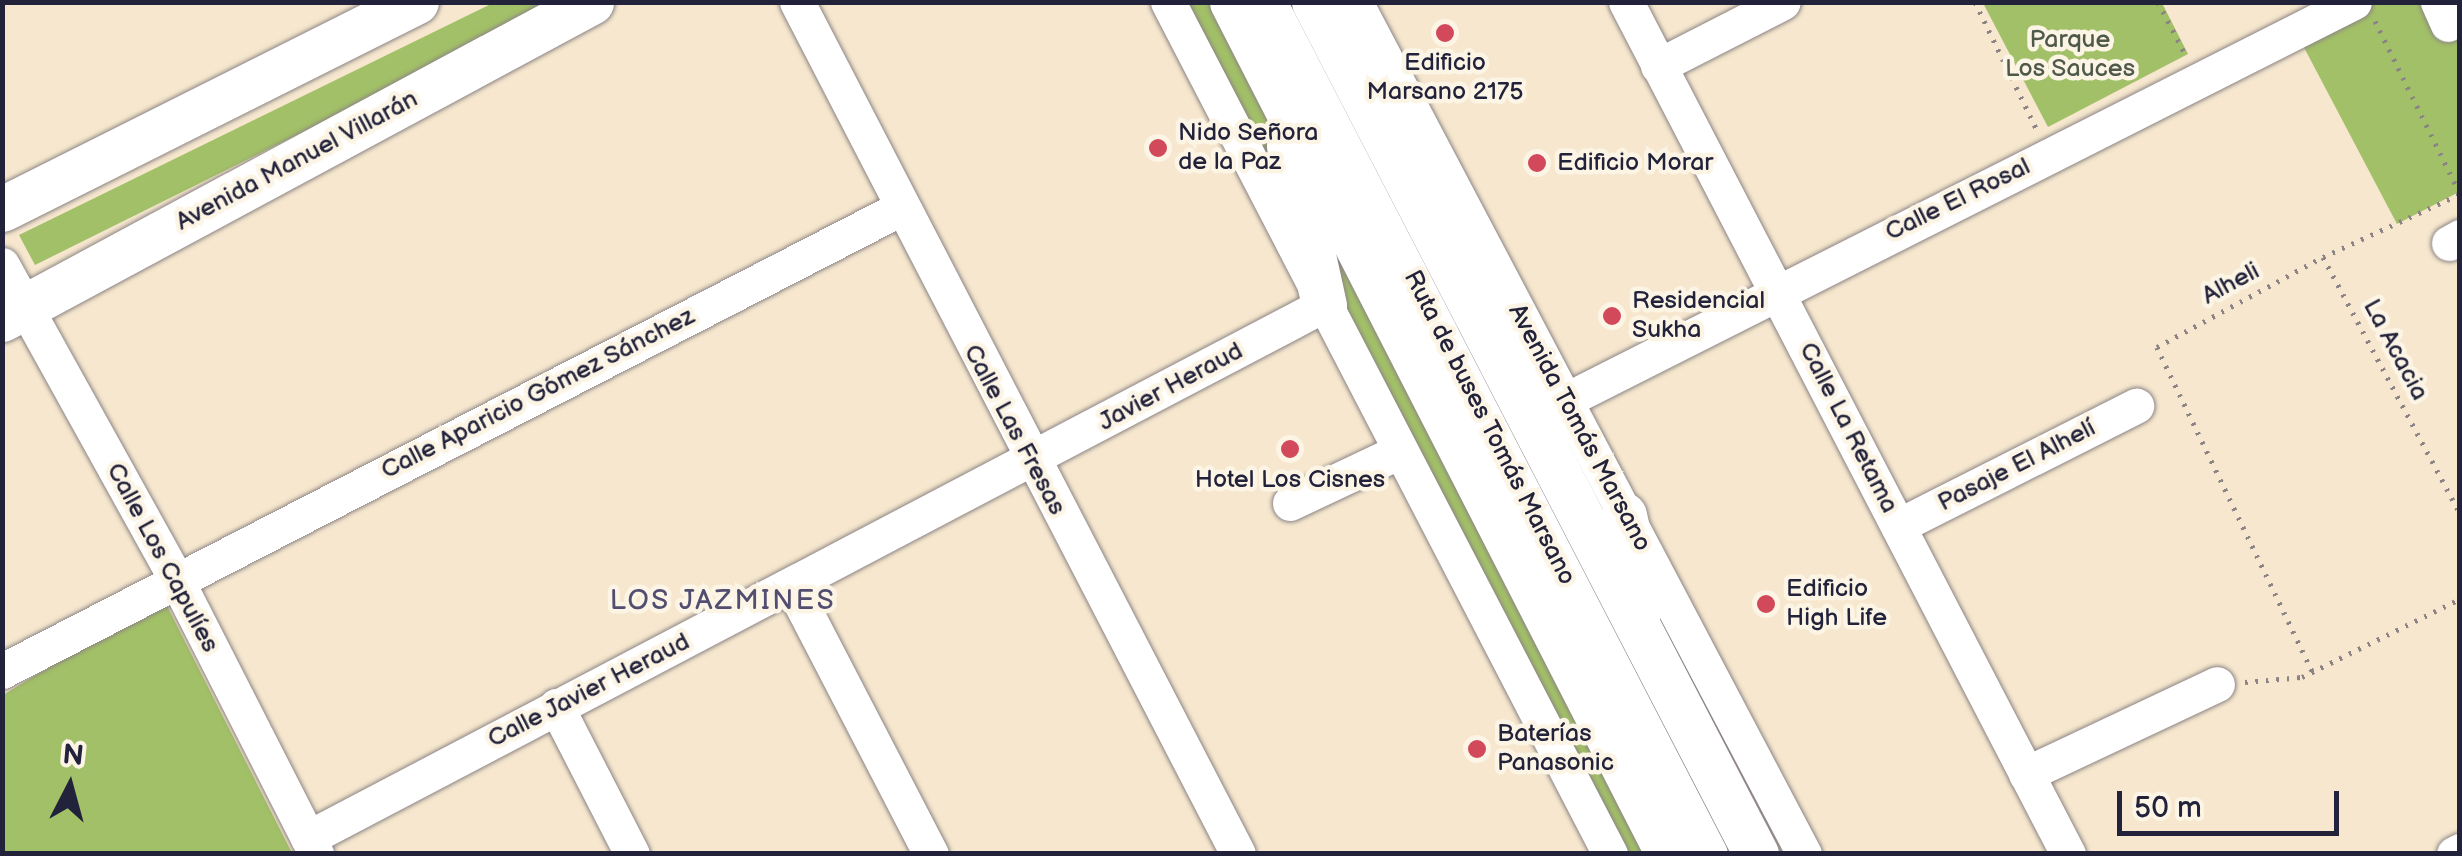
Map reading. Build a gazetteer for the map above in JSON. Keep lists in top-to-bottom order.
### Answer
{
  "streets": {
    "main road": ["Avenida Manuel Villarán", "Avenida Tomás Marsano"],
    "street": [
      "Calle El Rosal",
      "Javier Heraud",
      "Calle Aparicio Gómez Sánchez",
      "Ruta de buses Tomás Marsano",
      "Calle La Retama",
      "Calle Las Fresas",
      "Pasaje El Alhelí",
      "Calle Los Capulíes",
      "Calle Javier Heraud"
    ],
    "path": ["Alheli", "La Acacia"]
  },
  "crossings": [
    ["Avenida Manuel Villarán", "Calle Los Capulíes"],
    ["Calle El Rosal", "Avenida Tomás Marsano"],
    ["Calle El Rosal", "Calle La Retama"],
    ["Alheli", "La Acacia"],
    ["Javier Heraud", "Calle Las Fresas"],
    ["Javier Heraud", "Calle Javier Heraud"],
    ["Calle Aparicio Gómez Sánchez", "Calle Las Fresas"],
    ["Calle Aparicio Gómez Sánchez", "Calle Los Capulíes"],
    ["Calle La Retama", "Pasaje El Alhelí"],
    ["Calle Las Fresas", "Calle Javier Heraud"],
    ["Calle Los Capulíes", "Calle Javier Heraud"]
  ],
  "districts": ["LOS JAZMINES"],
  "parks": ["Parque Los Sauces"],
  "places": [
    "Edificio Marsano 2175",
    "Nido Señora de la Paz",
    "Edificio Morar",
    "Residencial Sukha",
    "Hotel Los Cisnes",
    "Edificio High Life",
    "Baterías Panasonic"
  ],
  "scale_bar": "50 m",
  "north": "top"
}
